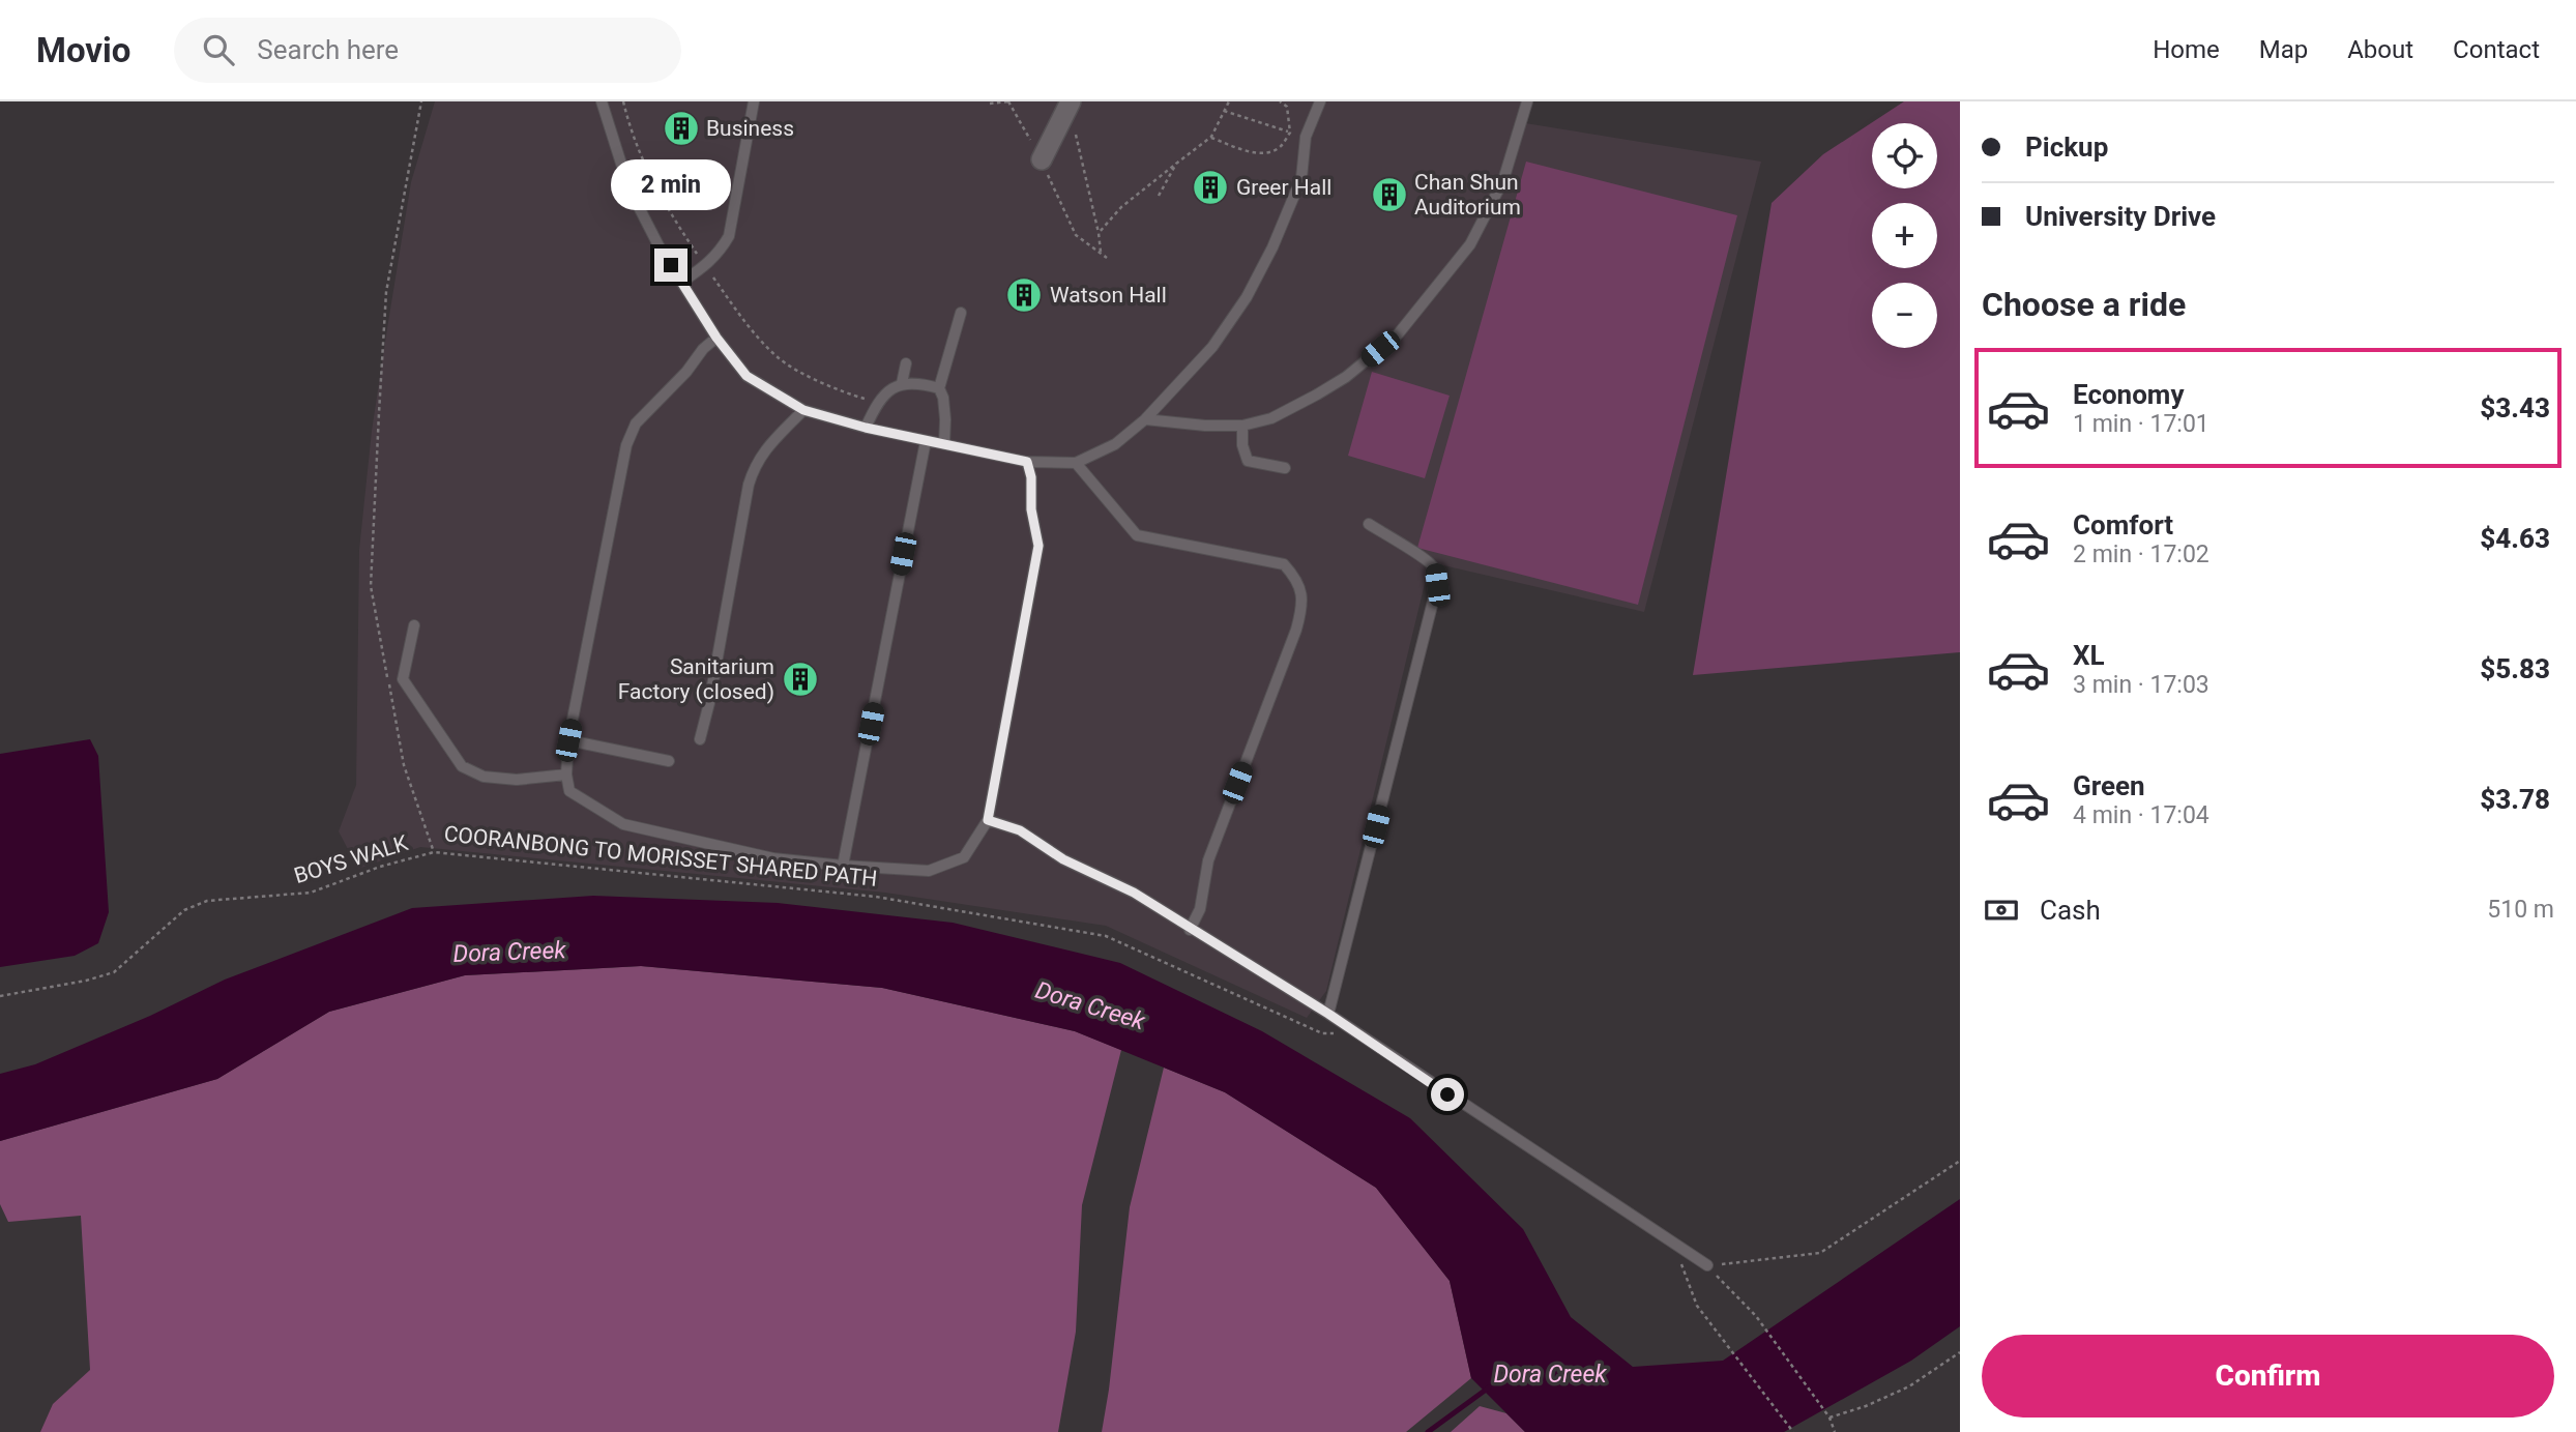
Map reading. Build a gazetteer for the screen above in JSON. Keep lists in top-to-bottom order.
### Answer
{
  "streets": {
    "path": ["COORANBONG TO MORISSET SHARED PATH", "BOYS WALK"]
  },
  "crossings": [
    ["COORANBONG TO MORISSET SHARED PATH", "BOYS WALK"]
  ],
  "water": ["Dora Creek"],
  "places": {
    "building": [
      "Business",
      "Greer Hall",
      "Chan Shun Auditorium",
      "Watson Hall",
      "Sanitarium Factory (closed)"
    ]
  },
  "page": {
    "header": "Movio",
    "search": "Search here",
    "nav": [
      "Home",
      "Map",
      "About",
      "Contact"
    ],
    "banner": ["Pickup", "University Drive"],
    "map_buttons": ["+", "−"],
    "bubble": "2 min",
    "heading": "Choose a ride",
    "list": [
      {
        "name": "Economy",
        "note": "1 min · 17:01",
        "value": "$3.43"
      },
      {
        "name": "Comfort",
        "note": "2 min · 17:02",
        "value": "$4.63"
      },
      {
        "name": "XL",
        "note": "3 min · 17:03",
        "value": "$5.83"
      },
      {
        "name": "Green",
        "note": "4 min · 17:04",
        "value": "$3.78"
      }
    ],
    "pay": ["Cash", "510 m"],
    "buttons": "Confirm"
  }
}
